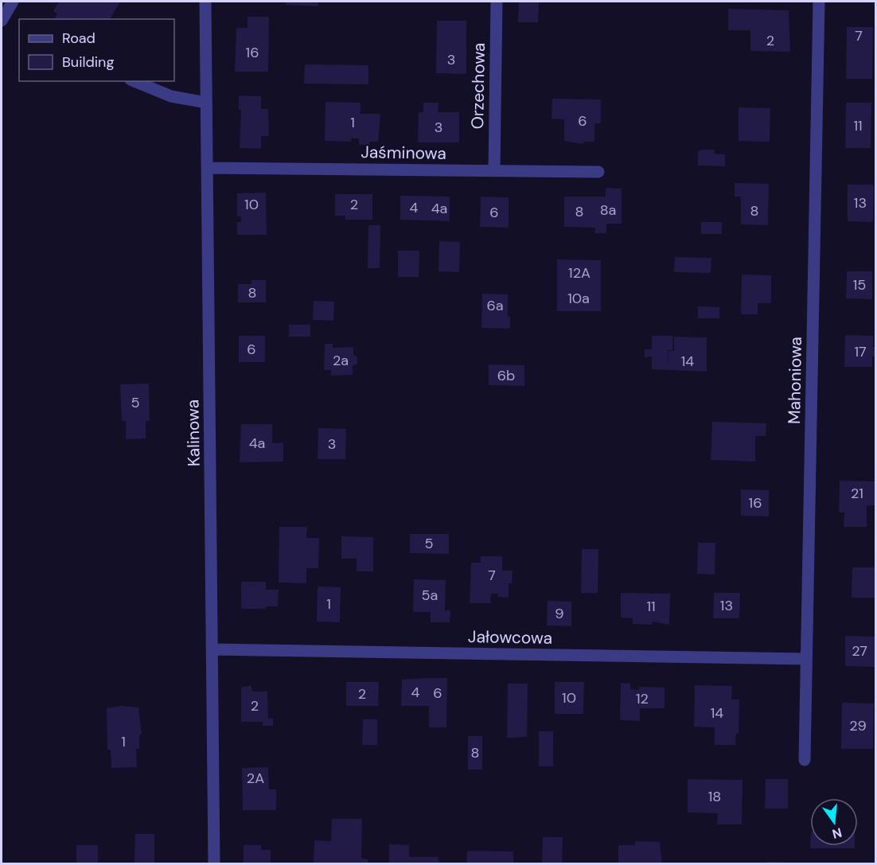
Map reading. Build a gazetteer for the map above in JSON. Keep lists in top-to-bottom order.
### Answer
{
  "streets": {
    "street": [
      "Orzechowa",
      "Jaśminowa",
      "Mahoniowa",
      "Kalinowa",
      "Jałowcowa"
    ]
  },
  "crossings": [
    ["Orzechowa", "Jaśminowa"],
    ["Jaśminowa", "Kalinowa"],
    ["Mahoniowa", "Jałowcowa"],
    ["Kalinowa", "Jałowcowa"]
  ],
  "house_numbers": [
    "7",
    "2",
    "16",
    "3",
    "6",
    "1",
    "11",
    "3",
    "13",
    "10",
    "2",
    "4",
    "4a",
    "8a",
    "8",
    "8",
    "6",
    "12A",
    "15",
    "8",
    "10a",
    "6a",
    "6",
    "17",
    "2a",
    "14",
    "6b",
    "5",
    "4a",
    "3",
    "21",
    "16",
    "5",
    "7",
    "5a",
    "1",
    "13",
    "11",
    "9",
    "27",
    "4",
    "6",
    "2",
    "10",
    "12",
    "2",
    "14",
    "29",
    "1",
    "8",
    "2A",
    "18"
  ],
  "legend": ["Road", "Building"],
  "north": "bottom"
}
